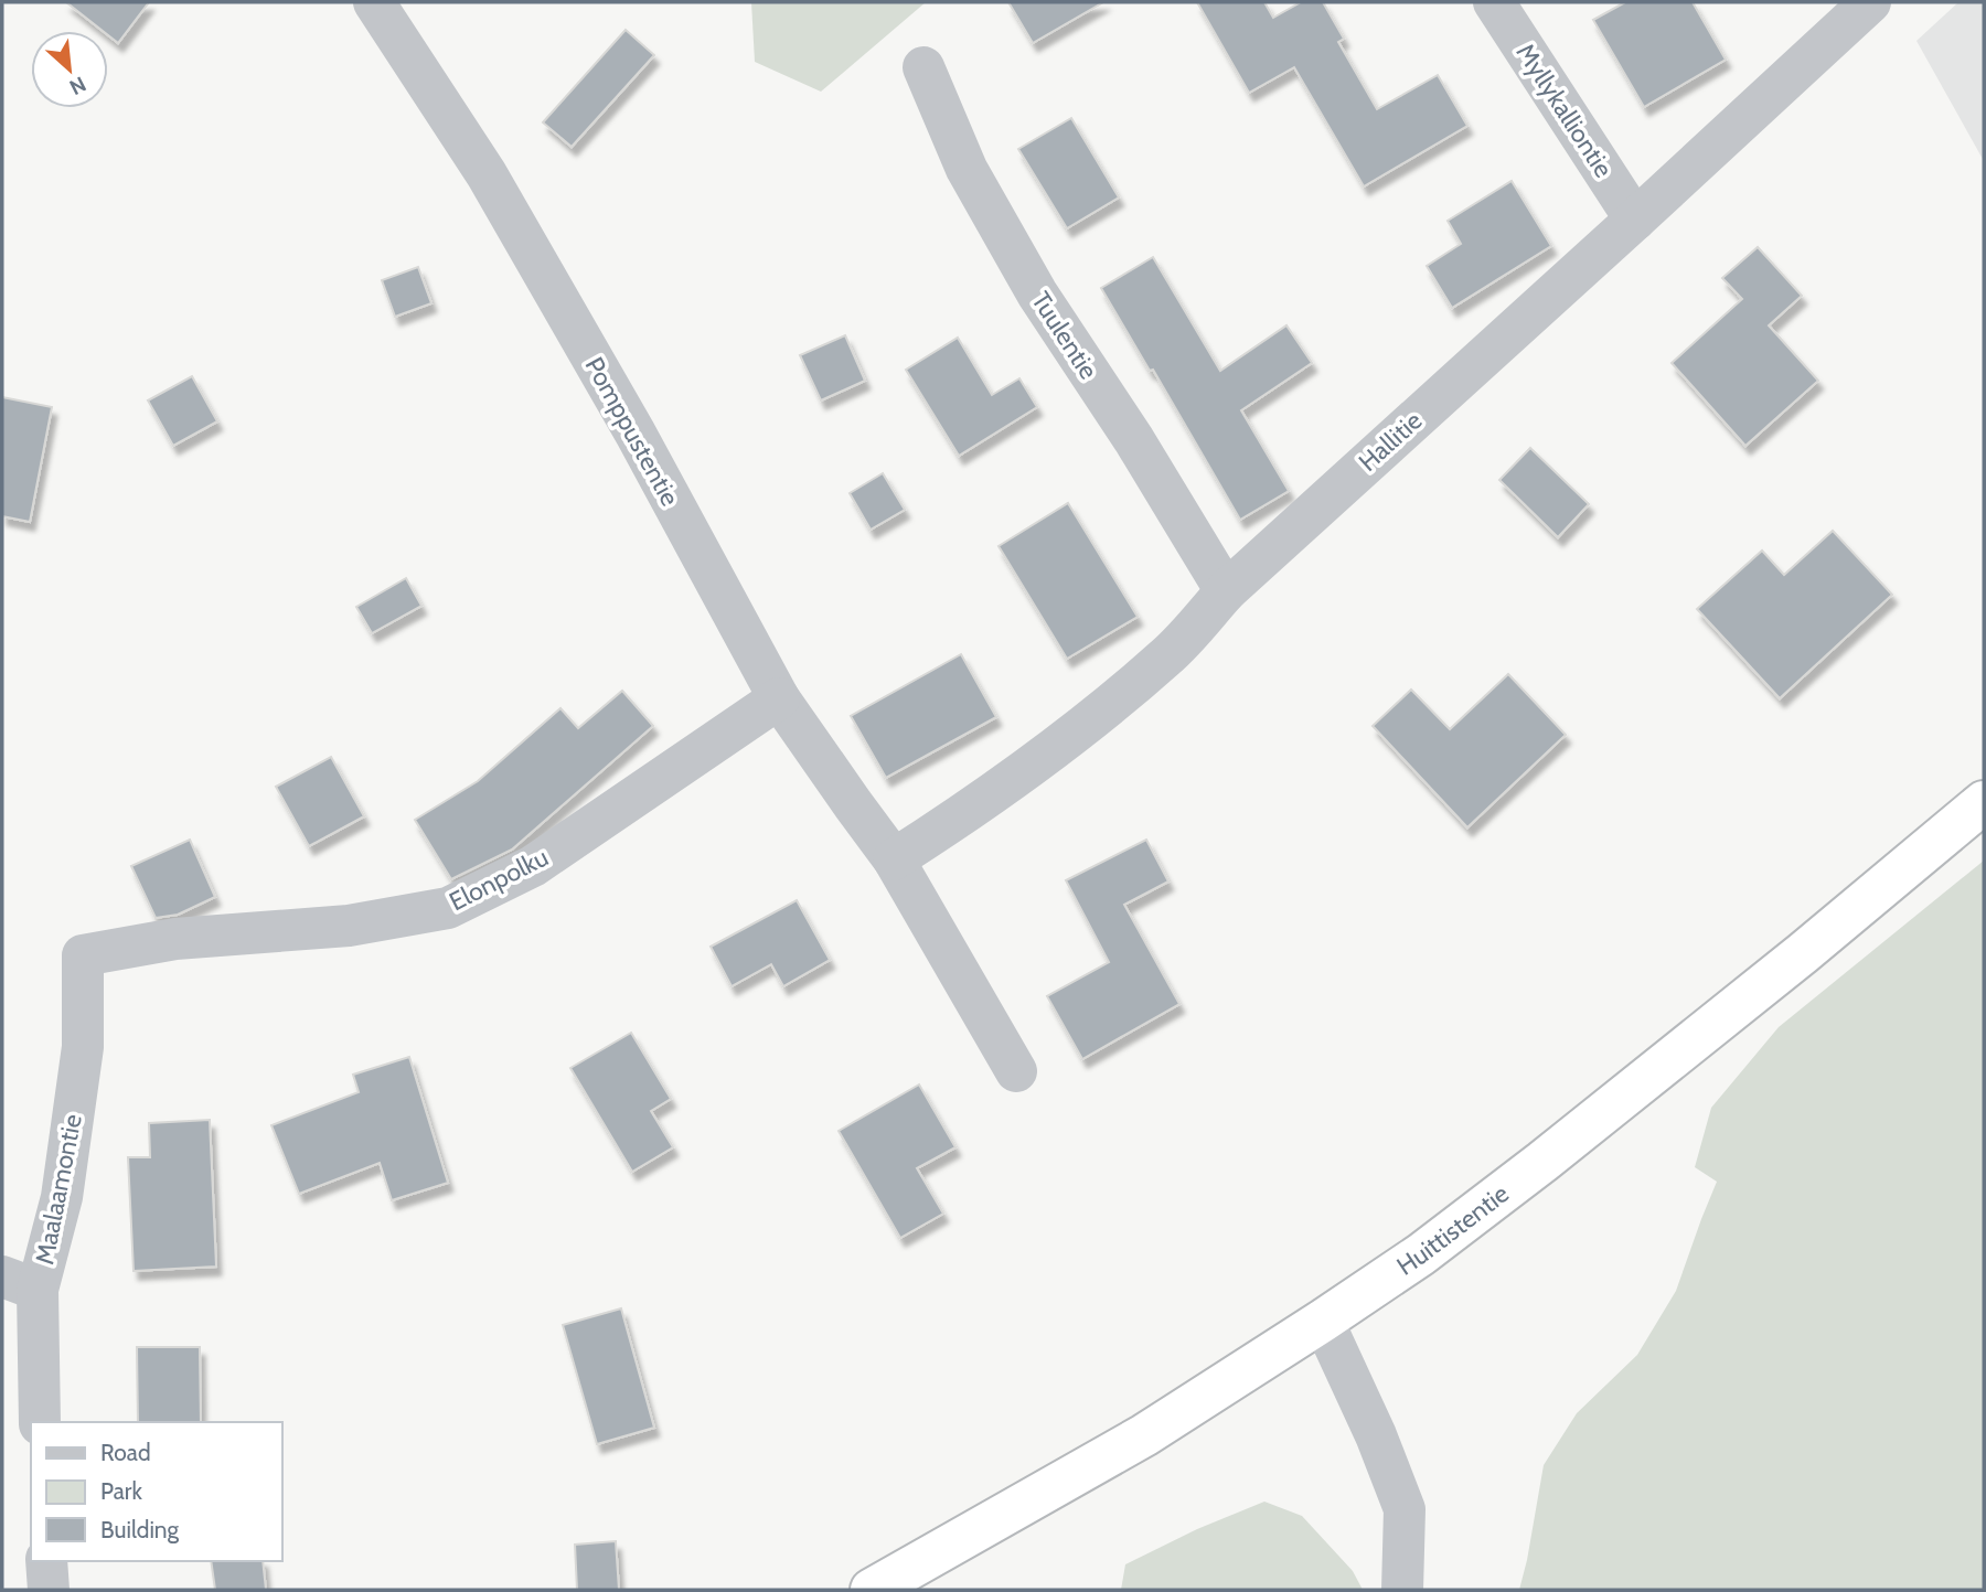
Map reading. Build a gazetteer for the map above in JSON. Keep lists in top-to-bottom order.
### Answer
{
  "streets": {
    "highway": ["Huittistentie"],
    "street": [
      "Myllykalliontie",
      "Tuulentie",
      "Pomppustentie",
      "Hallitie",
      "Elonpolku",
      "Maalaamontie"
    ]
  },
  "crossings": [
    ["Myllykalliontie", "Hallitie"],
    ["Tuulentie", "Hallitie"],
    ["Pomppustentie", "Hallitie"],
    ["Pomppustentie", "Elonpolku"],
    ["Elonpolku", "Maalaamontie"]
  ],
  "legend": ["Road", "Park", "Building"],
  "north": "bottom right"
}
